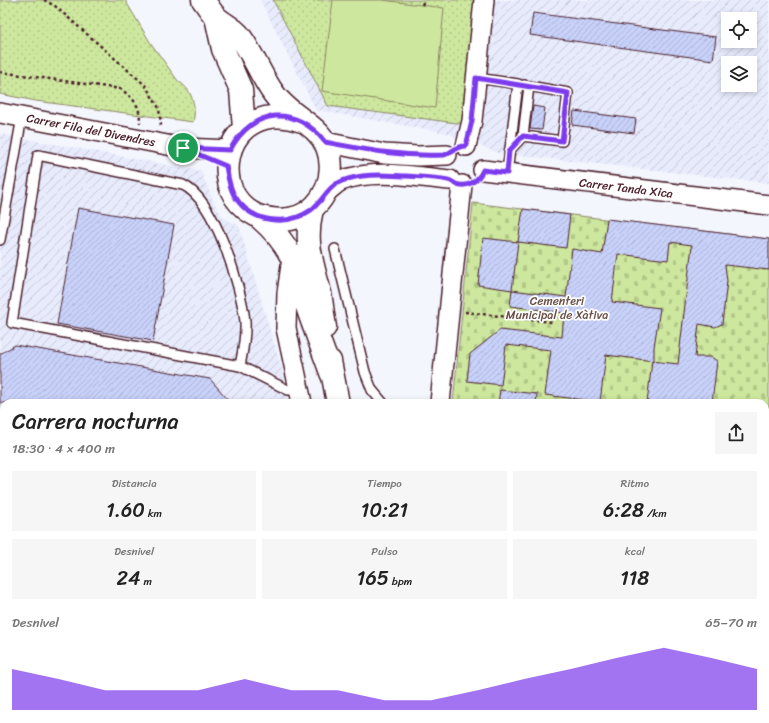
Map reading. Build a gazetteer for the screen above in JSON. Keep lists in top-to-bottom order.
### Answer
{
  "streets": {
    "street": ["Carrer Fila del Divendres", "Carrer Tanda Xica"]
  },
  "parks": ["Cementeri Municipal de Xàtiva"],
  "page": {
    "heading": ["Carrera nocturna", "18:30 · 4 × 400 m"],
    "stats": [
      ["Distancia", "1.60 km"],
      ["Tiempo", "10:21"],
      ["Ritmo", "6:28 /km"],
      ["Desnivel", "24 m"],
      ["Pulso", "165 bpm"],
      ["kcal", "118"]
    ],
    "chart": ["Desnivel", "65–70 m"]
  }
}
